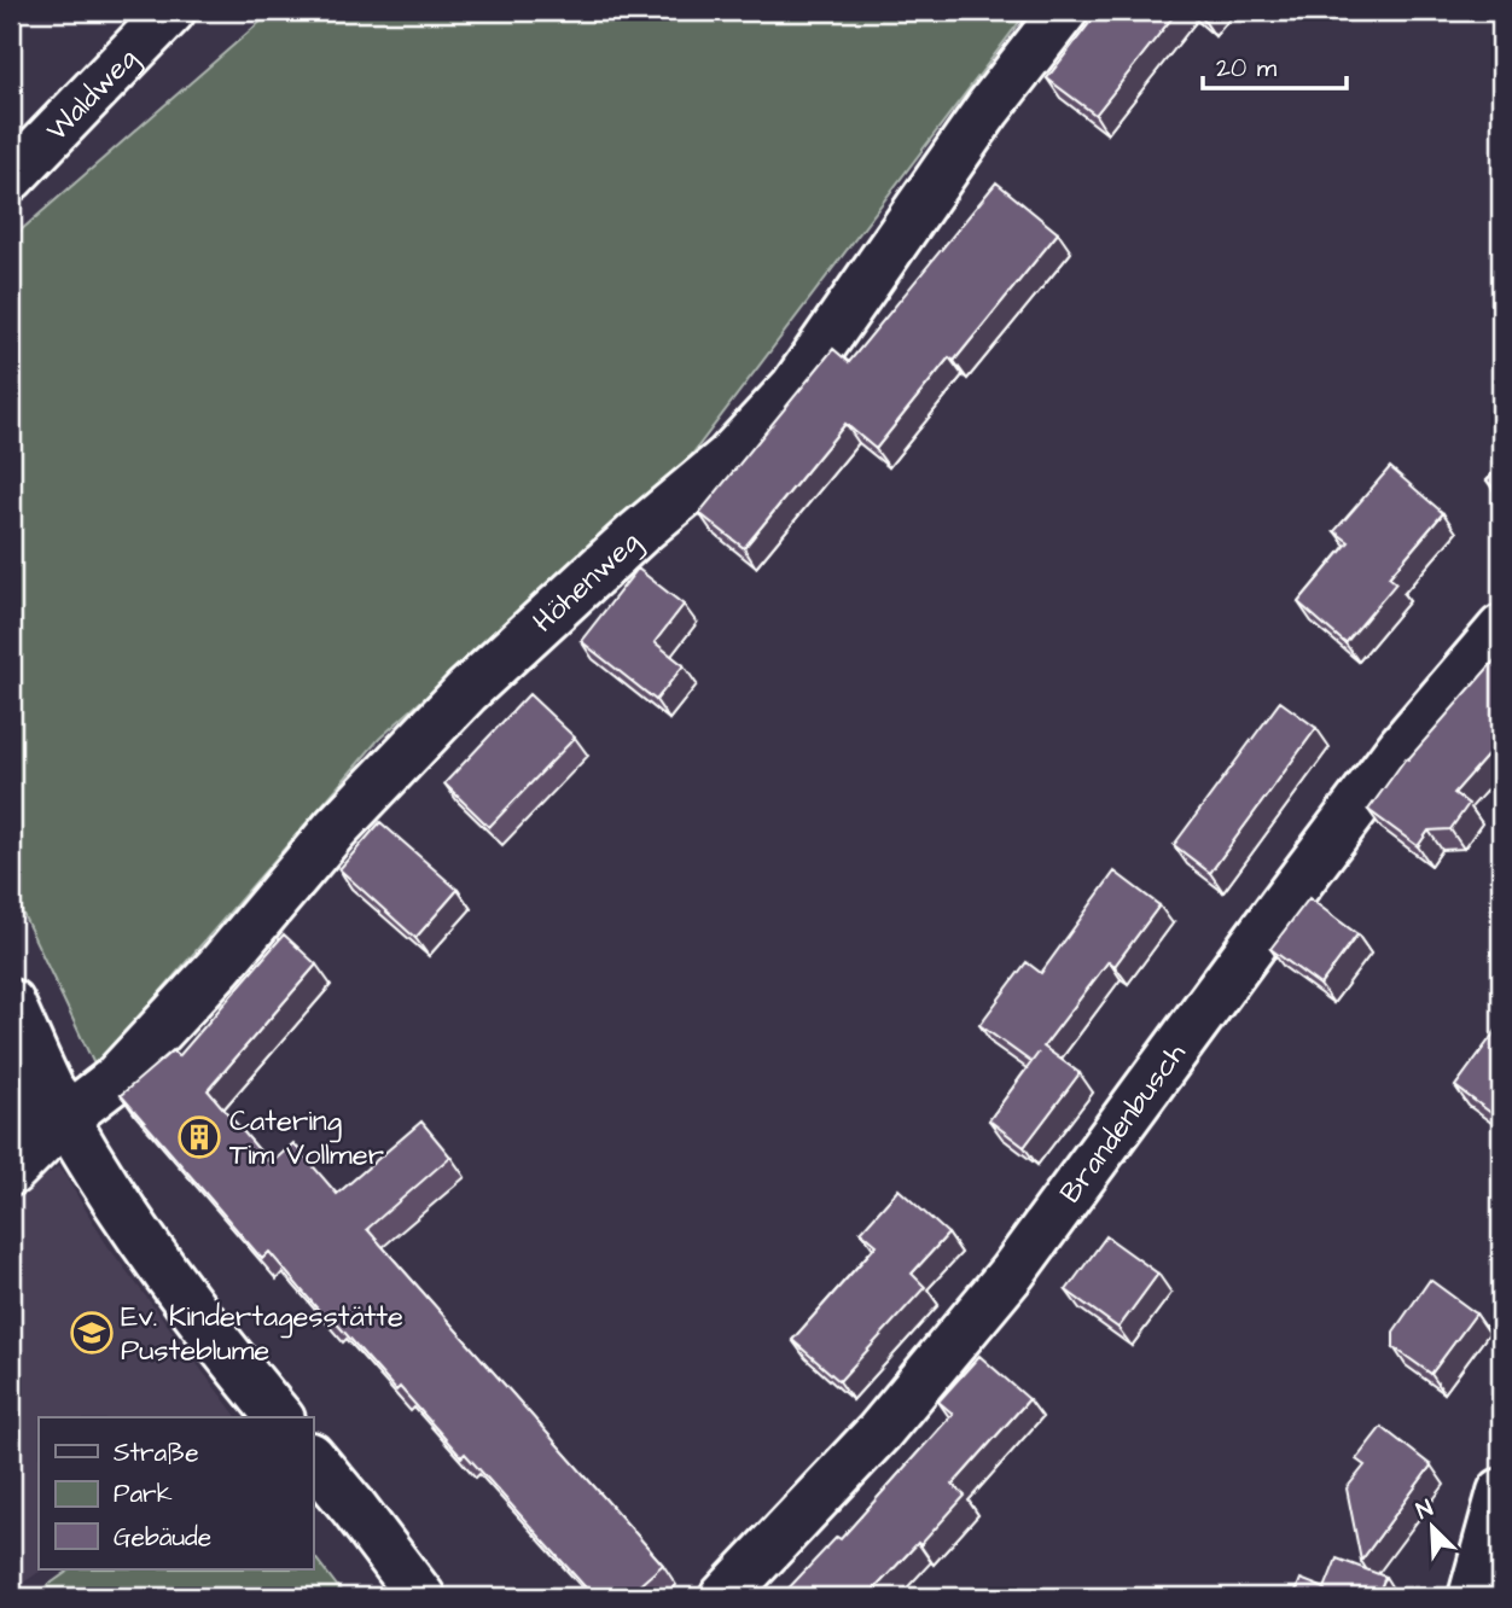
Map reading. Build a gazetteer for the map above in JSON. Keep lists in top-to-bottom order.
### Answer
{
  "streets": {
    "street": ["Waldweg", "Höhenweg", "Brandenbusch"]
  },
  "places": {
    "building": ["Catering Tim Vollmer"],
    "school or university": ["Ev. Kindertagesstätte Pusteblume"]
  },
  "legend": ["Straße", "Park", "Gebäude"],
  "scale_bar": "20 m",
  "north": "top left"
}
